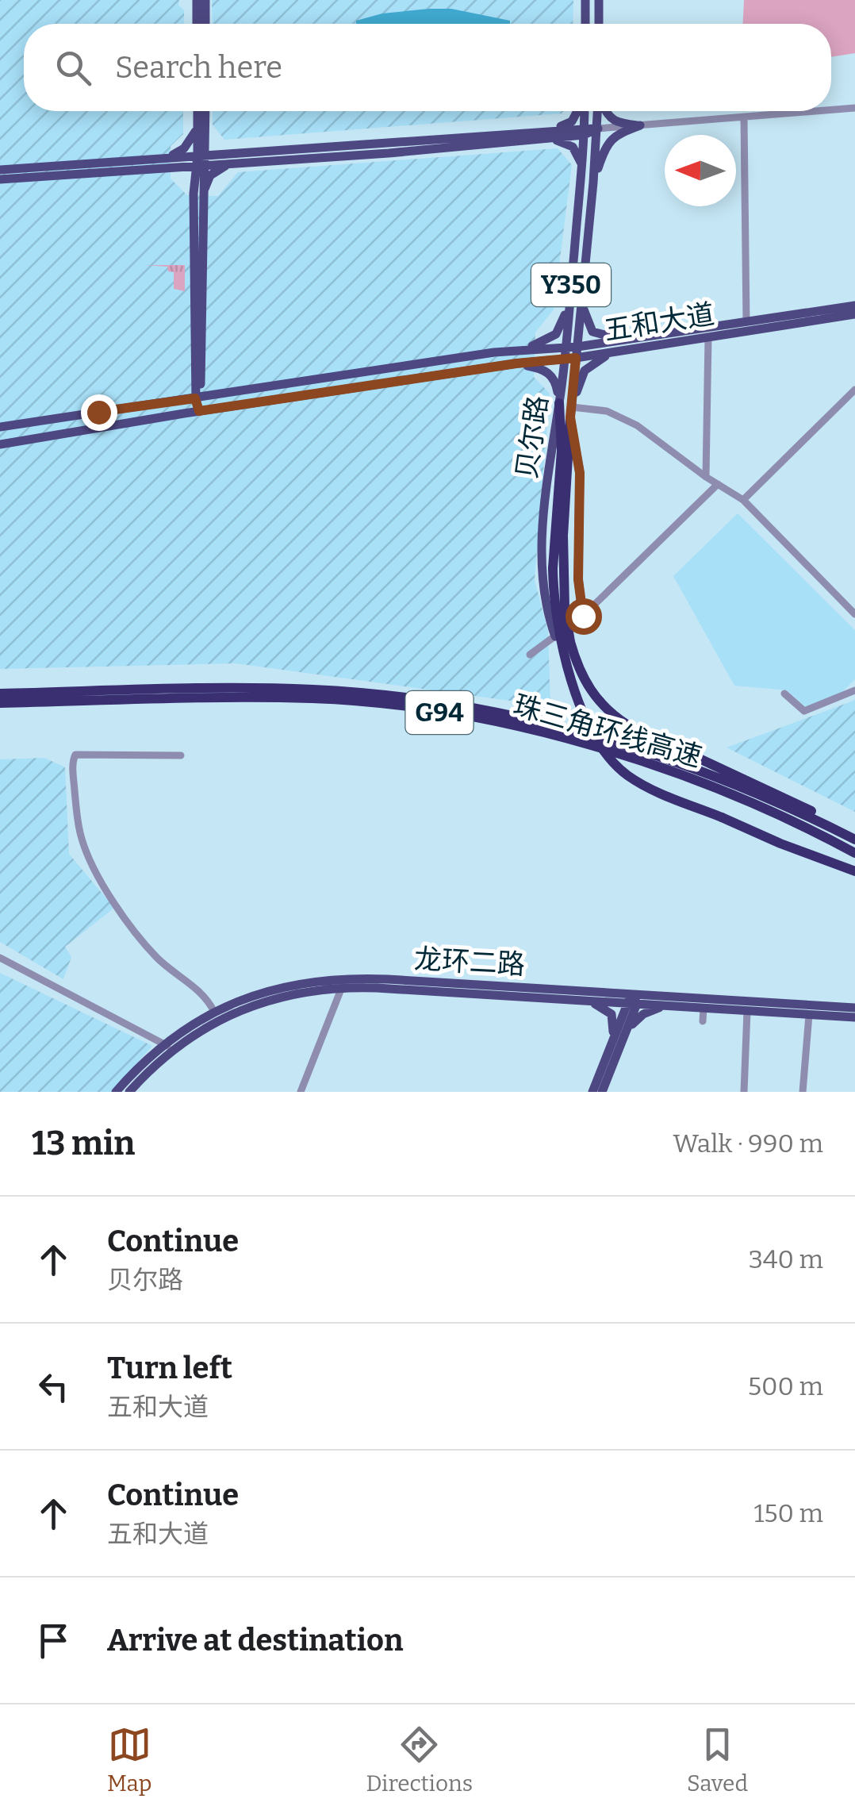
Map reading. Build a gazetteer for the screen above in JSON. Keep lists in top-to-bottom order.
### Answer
{
  "streets": {
    "highway": ["G94", "珠三角环线高速"],
    "main road": [
      "Y350",
      "五和大道",
      "贝尔路",
      "龙环二路"
    ]
  },
  "crossings": [
    ["五和大道", "贝尔路"]
  ],
  "north": "left",
  "page": {
    "search": "Search here",
    "heading": ["13 min", "Walk · 990 m"],
    "list": [
      ["Continue", "贝尔路", "340 m"],
      ["Turn left", "五和大道", "500 m"],
      ["Continue", "五和大道", "150 m"],
      "Arrive at destination"
    ],
    "nav": ["Map", "Directions", "Saved"]
  }
}
